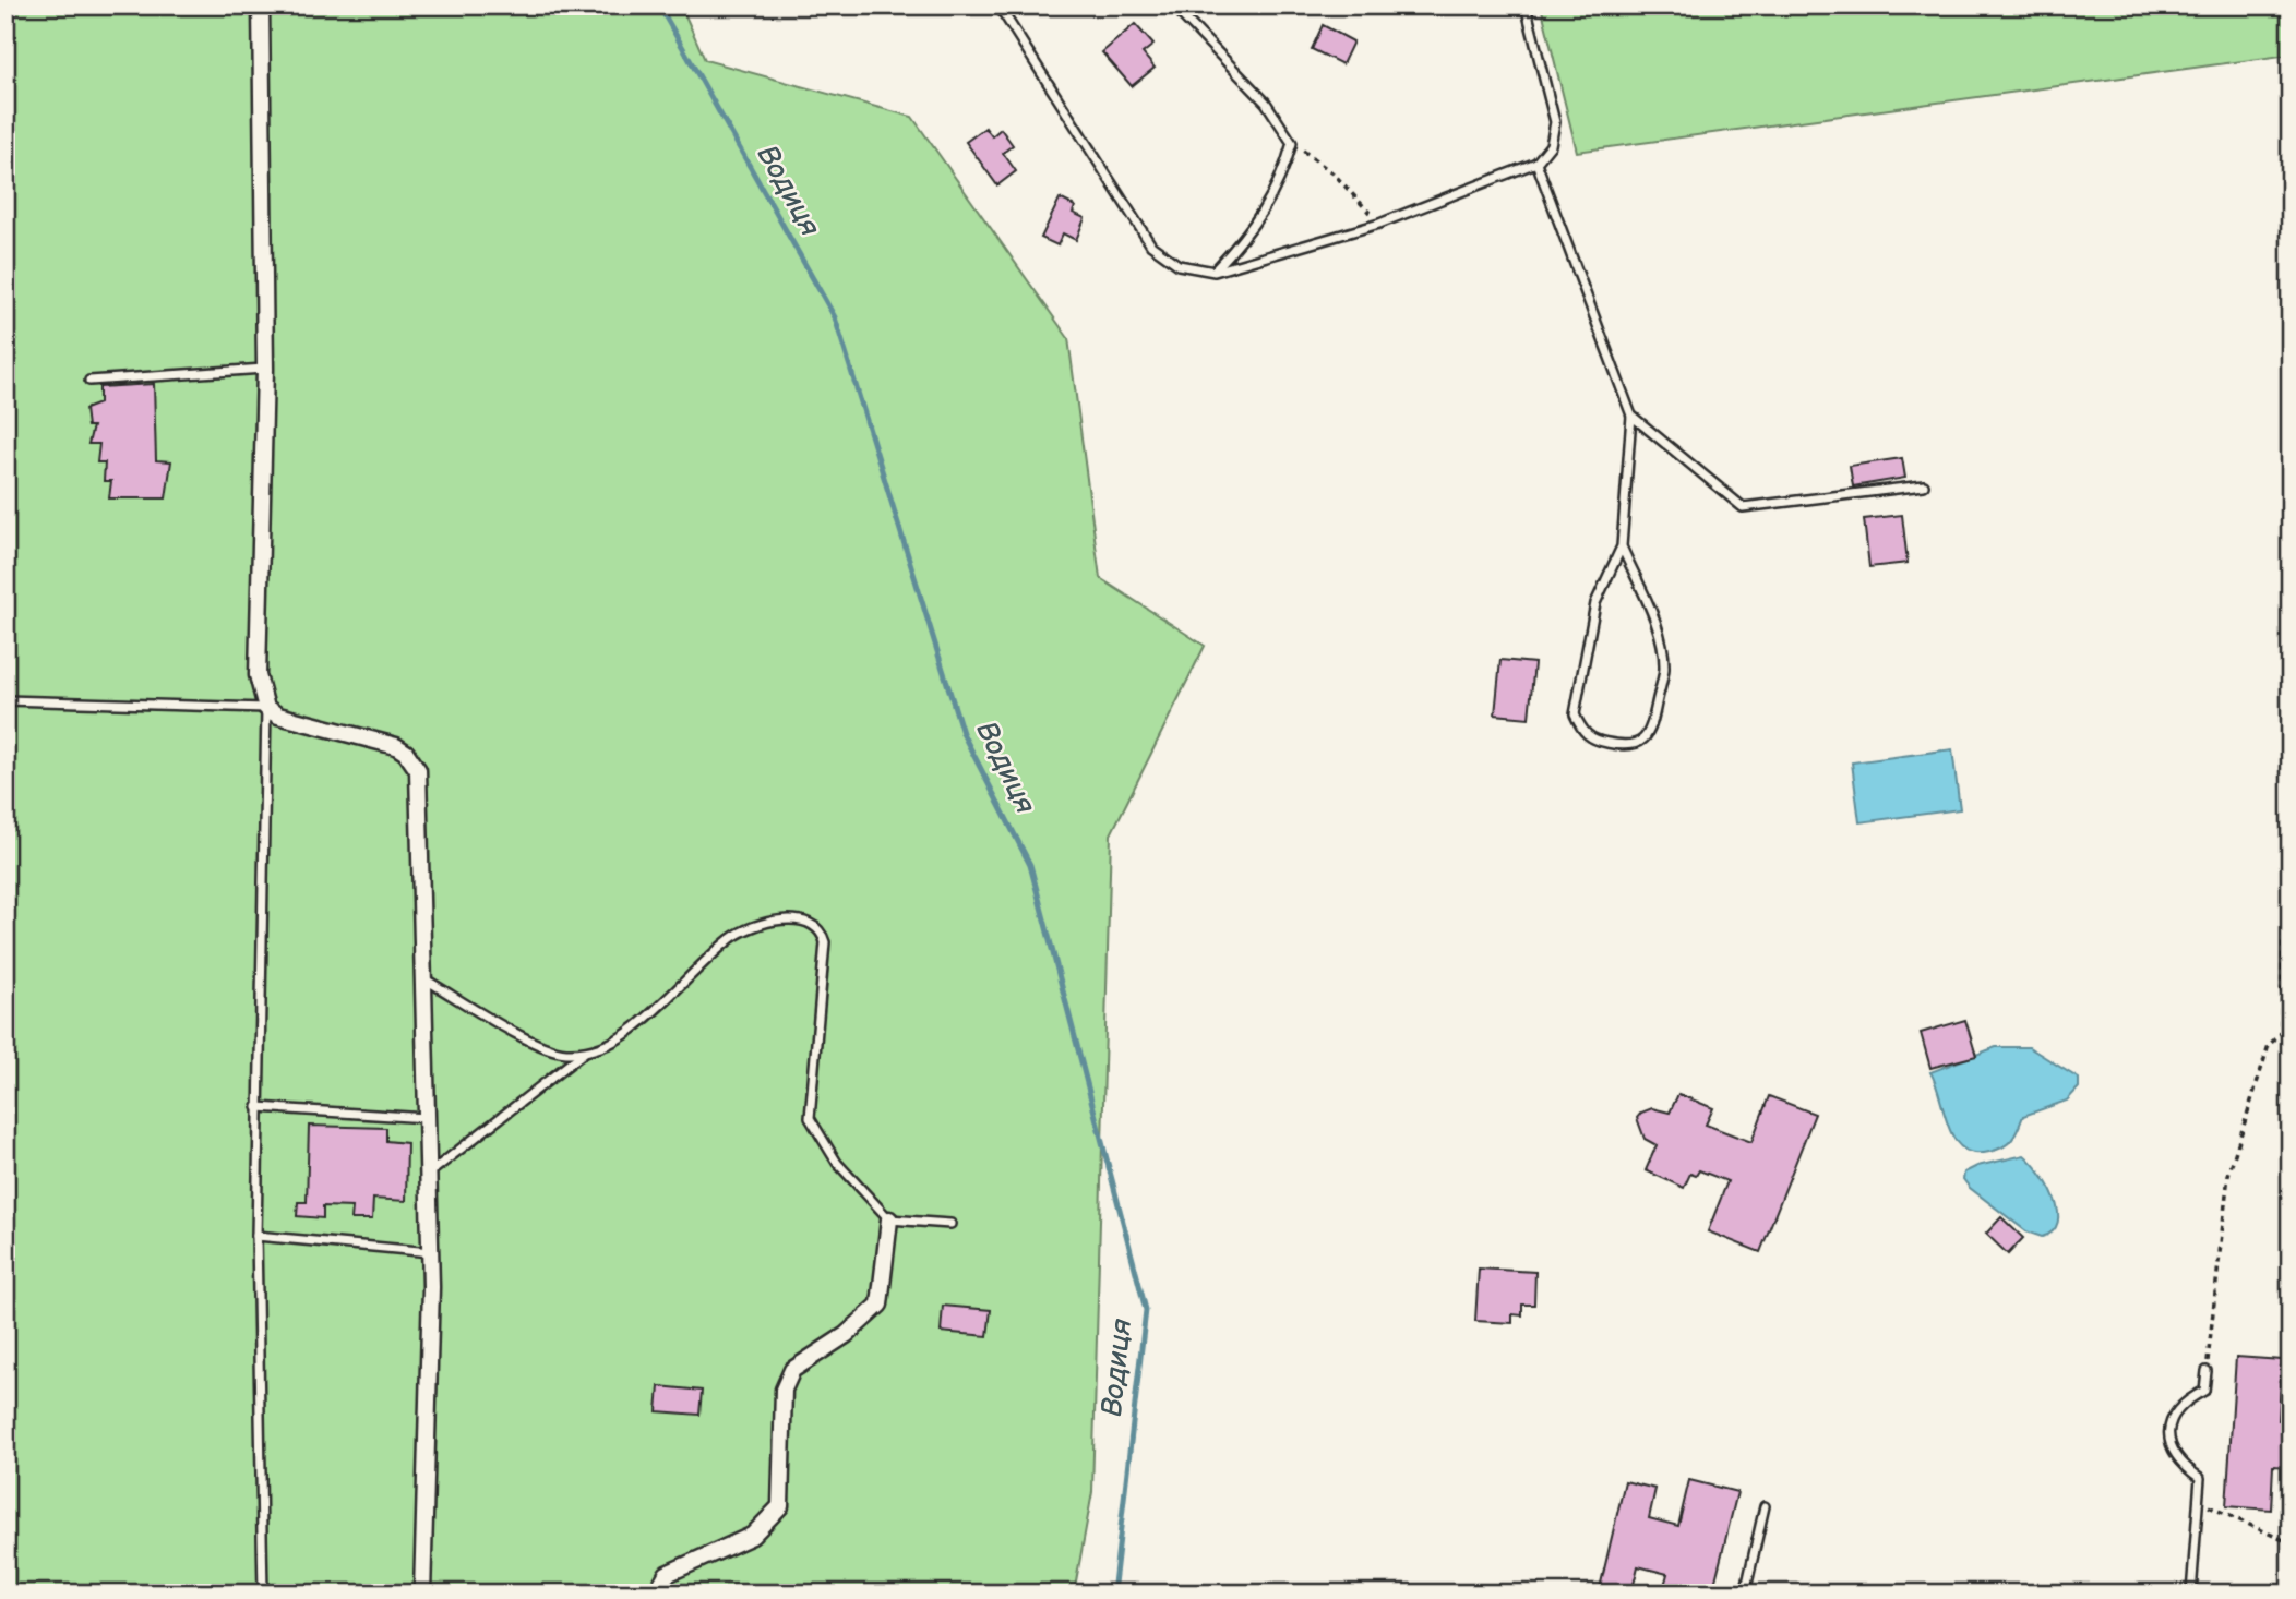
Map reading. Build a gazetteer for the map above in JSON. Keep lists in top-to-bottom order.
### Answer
{
  "water": ["Водиця"]
}
